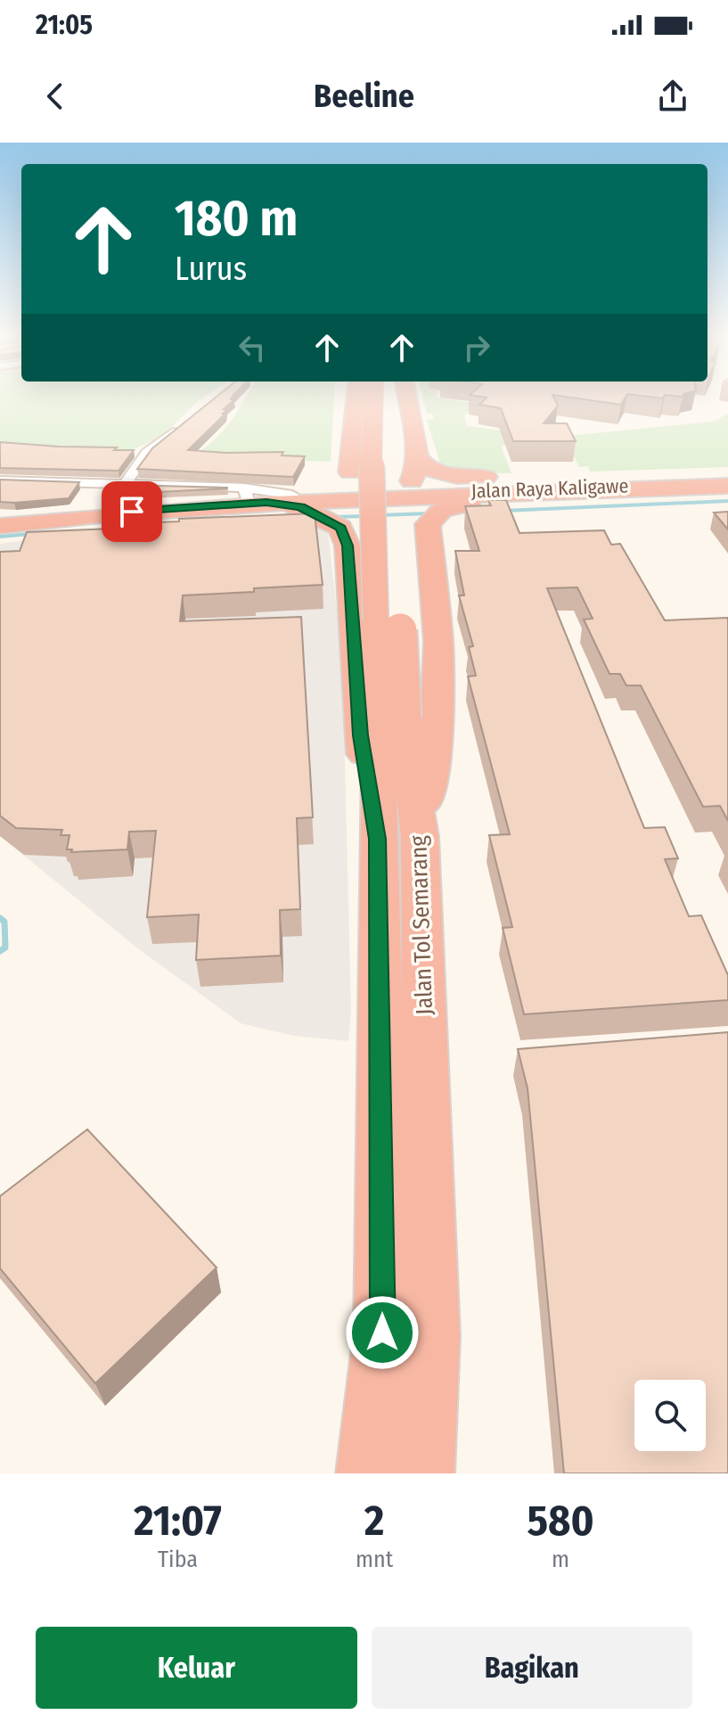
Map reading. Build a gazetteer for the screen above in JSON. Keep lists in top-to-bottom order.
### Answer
{
  "streets": {
    "highway": ["Jalan Raya Kaligawe", "Jalan Tol Semarang"]
  },
  "page": {
    "status": "21:05",
    "header": "Beeline",
    "turn": ["180 m", "Lurus"],
    "eta": [
      "21:07",
      "Tiba",
      "2",
      "mnt",
      "580",
      "m"
    ],
    "buttons": ["Keluar", "Bagikan"]
  }
}
